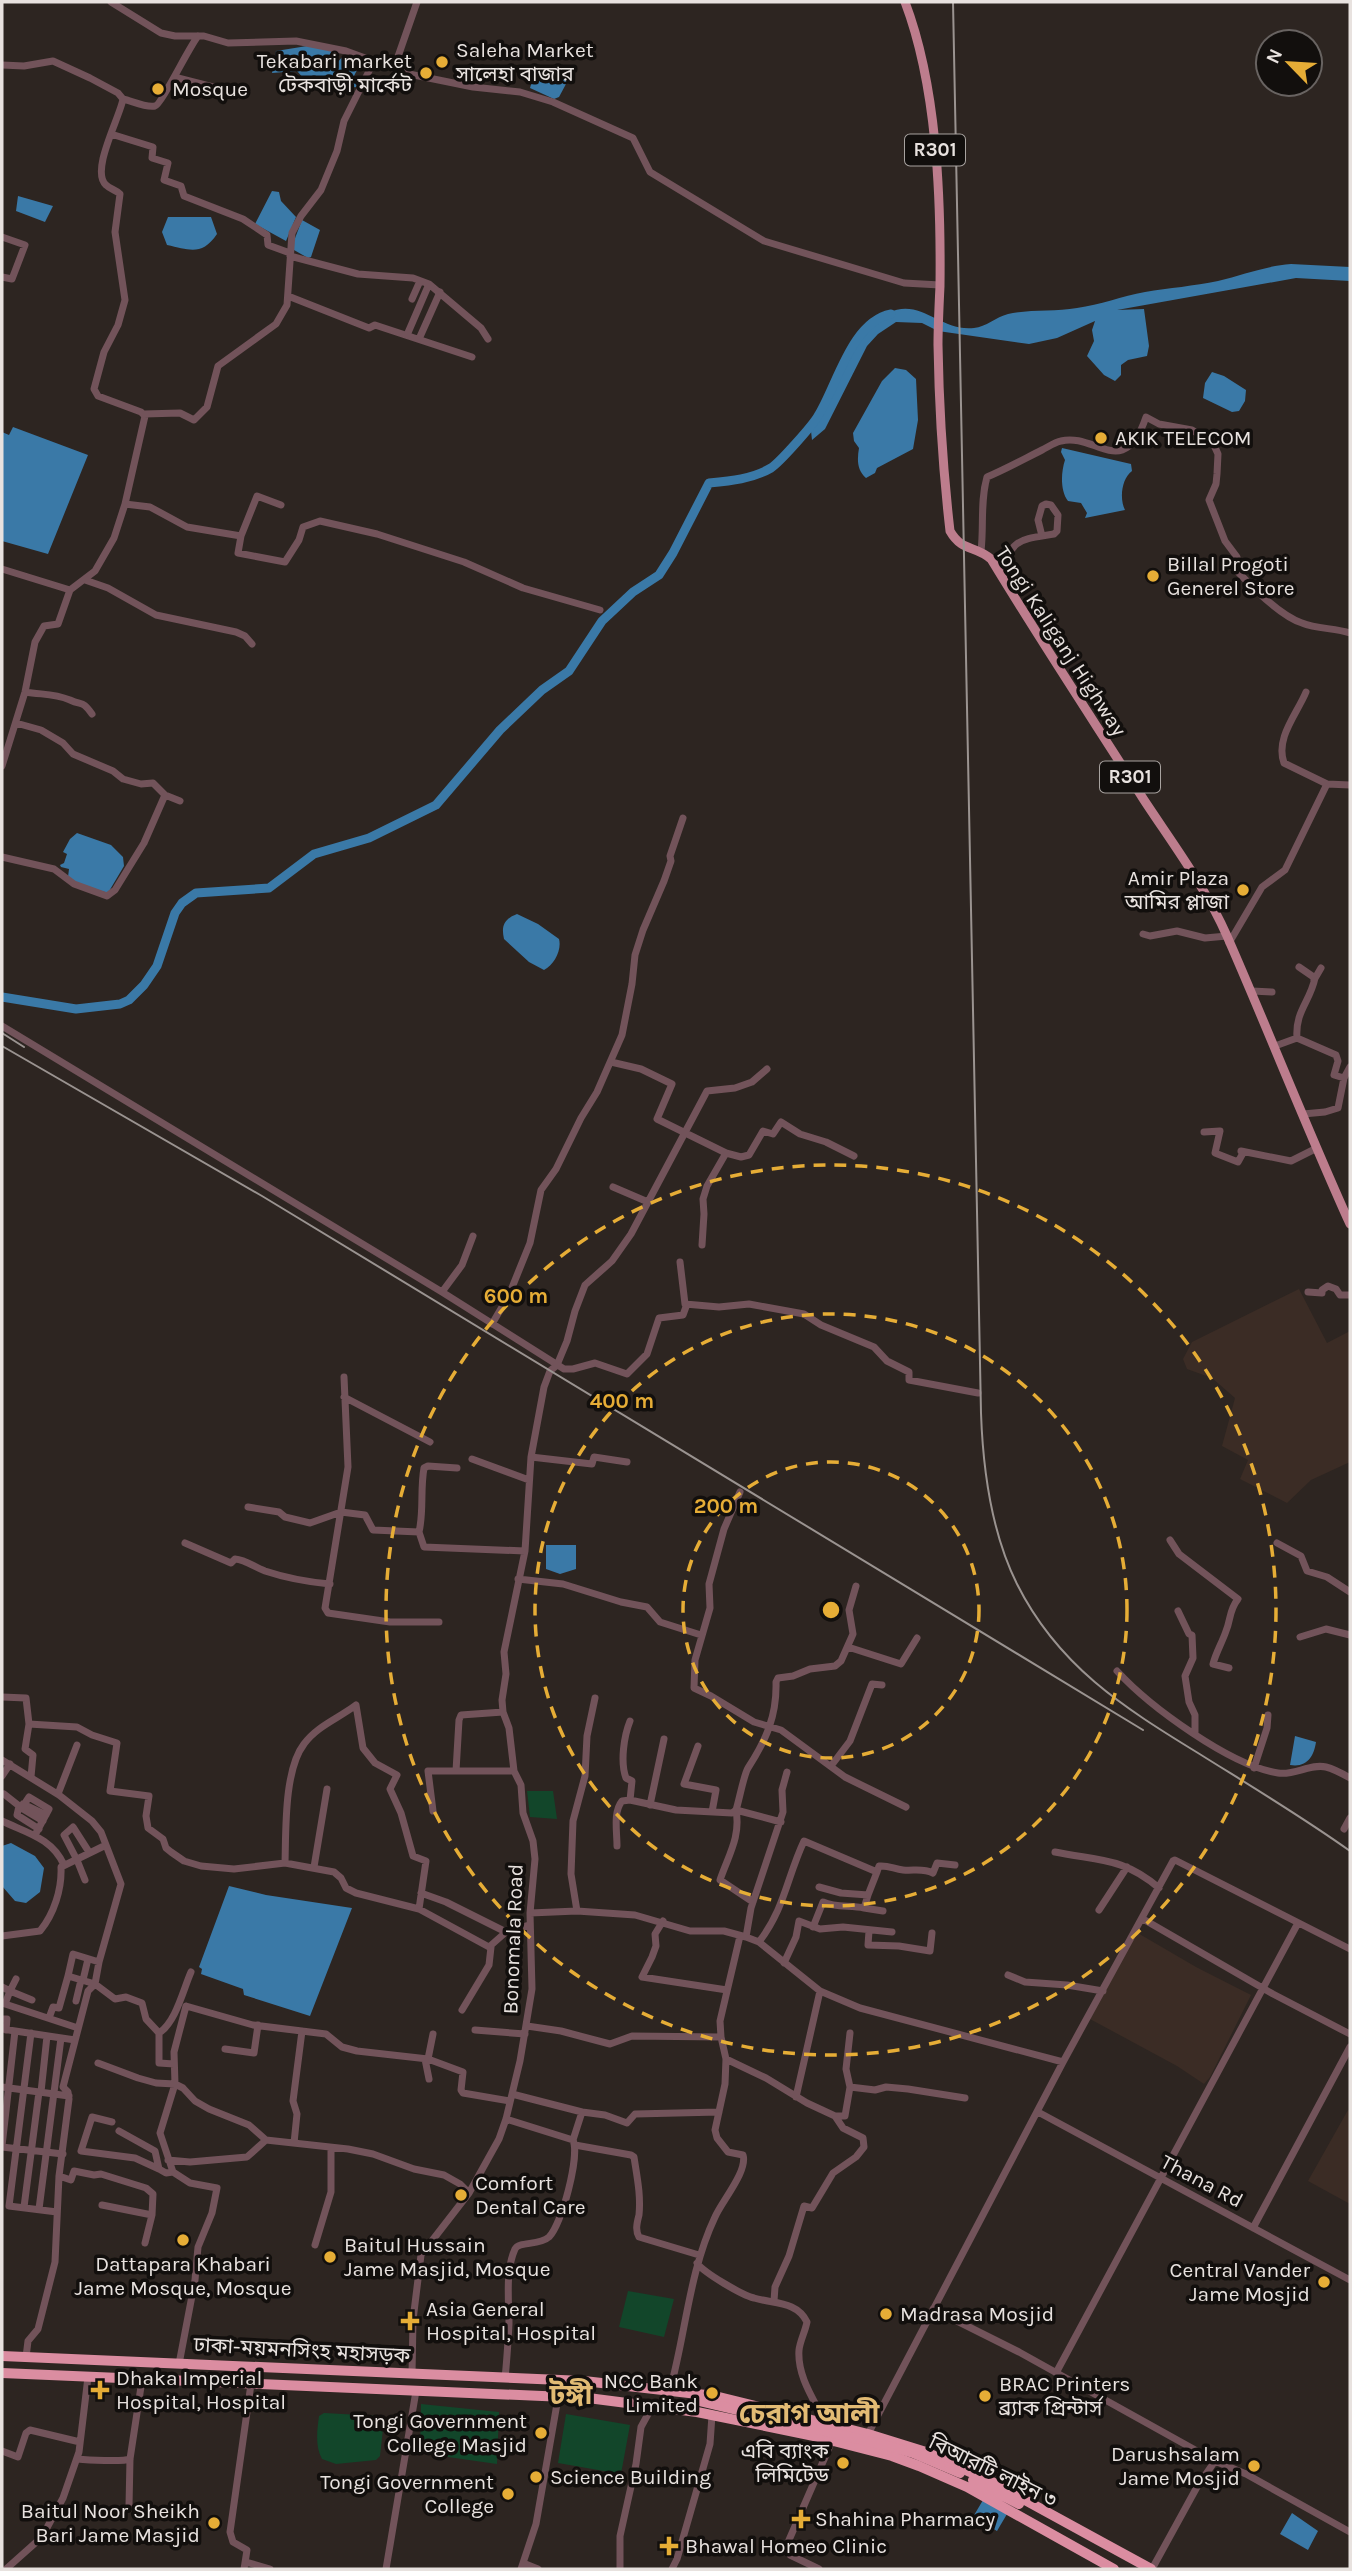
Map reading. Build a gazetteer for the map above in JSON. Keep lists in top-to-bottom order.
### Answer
{
  "streets": {
    "highway": ["ঢাকা-ময়মনসিংহ মহাসড়ক", "বিআরটি লাইন ৩"],
    "main road": ["R301", "Tongi Kaliganj Highway"],
    "street": ["Bonomala Road", "Thana Rd"]
  },
  "crossings": [
    ["Bonomala Road", "ঢাকা-ময়মনসিংহ মহাসড়ক"]
  ],
  "districts": ["টঙ্গী", "চেরাগ আলী"],
  "places": {
    "other": [
      "Saleha Market সালেহা বাজার",
      "Tekabari market টেকবাড়ী মার্কেট",
      "Mosque",
      "AKIK TELECOM",
      "Billal Progoti Generel Store",
      "Amir Plaza আমির প্লাজা",
      "Comfort Dental Care",
      "Dattapara Khabari Jame Mosque, Mosque",
      "Baitul Hussain Jame Masjid, Mosque",
      "Central Vander Jame Mosjid",
      "Madrasa Mosjid",
      "NCC Bank Limited",
      "BRAC Printers ব্র্যাক প্রিন্টার্স",
      "Tongi Government College Masjid",
      "এবি ব্যাংক লিমিটেড",
      "Darushsalam Jame Mosjid",
      "Science Building",
      "Tongi Government College",
      "Baitul Noor Sheikh Bari Jame Masjid"
    ],
    "health": [
      "Asia General Hospital, Hospital",
      "Dhaka Imperial Hospital, Hospital",
      "Shahina Pharmacy",
      "Bhawal Homeo Clinic"
    ]
  },
  "north": "top left",
  "rings": ["600 m", "400 m", "200 m"]
}
